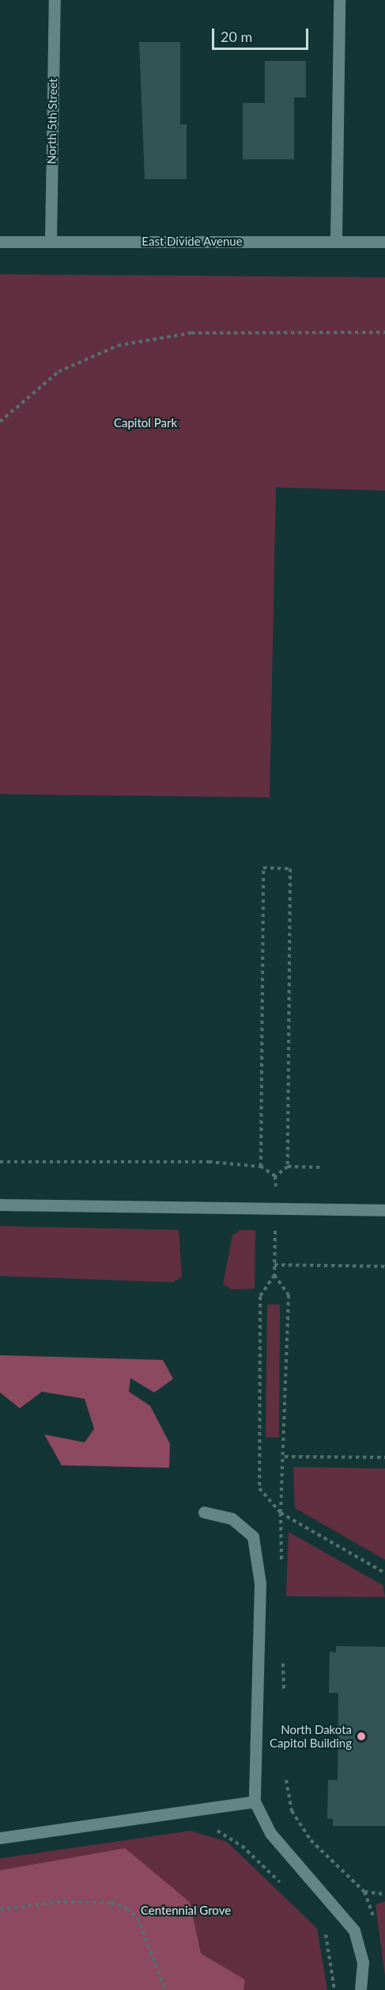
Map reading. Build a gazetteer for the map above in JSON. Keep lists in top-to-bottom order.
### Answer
{
  "streets": {
    "street": ["North 5th Street", "East Divide Avenue"]
  },
  "crossings": [
    ["North 5th Street", "East Divide Avenue"]
  ],
  "parks": ["Capitol Park", "Centennial Grove"],
  "places": ["North Dakota Capitol Building"],
  "scale_bar": "20 m"
}
